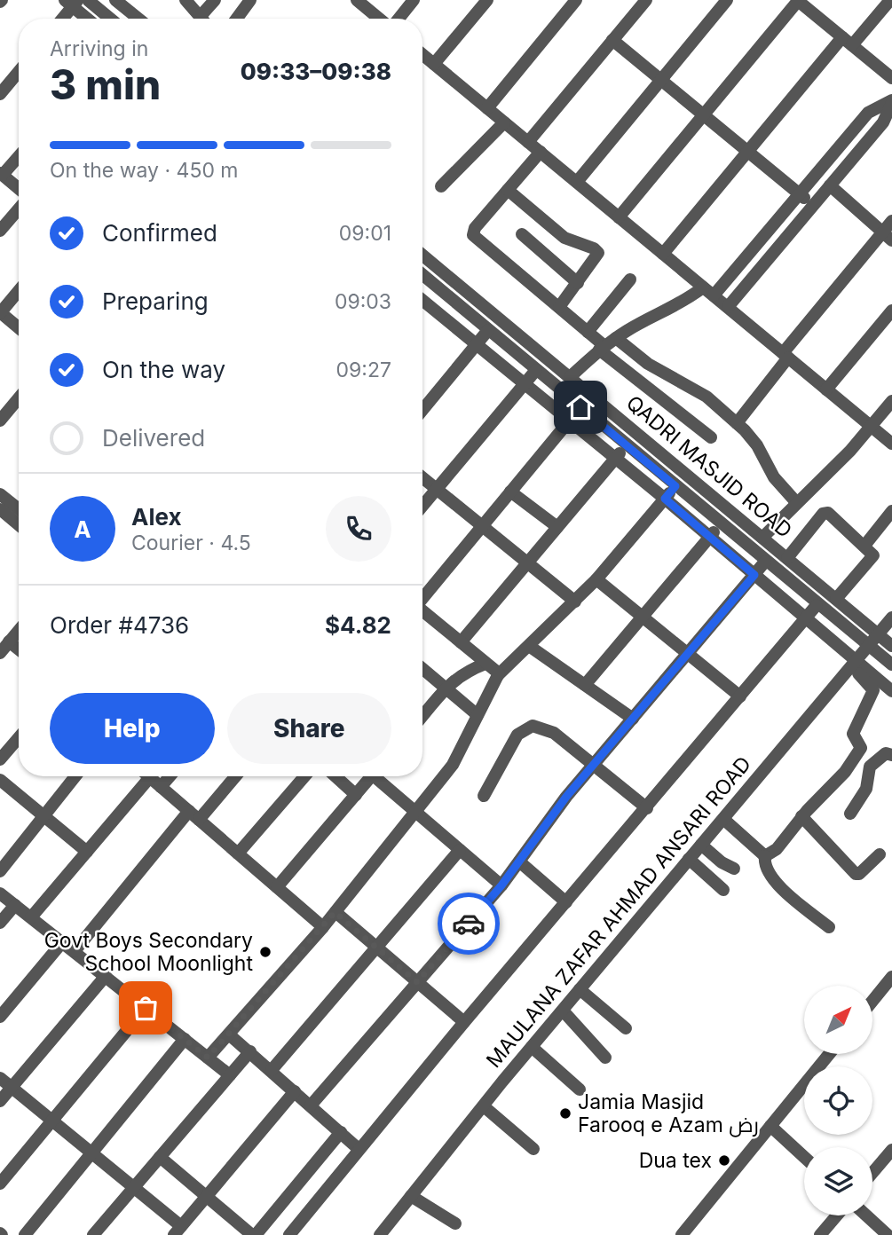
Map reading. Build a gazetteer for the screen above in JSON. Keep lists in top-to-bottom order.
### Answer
{
  "streets": {
    "street": ["QADRI MASJID ROAD", "MAULANA ZAFAR AHMAD ANSARI ROAD"]
  },
  "crossings": [
    ["QADRI MASJID ROAD", "MAULANA ZAFAR AHMAD ANSARI ROAD"]
  ],
  "places": ["Govt Boys Secondary School Moonlight", "Jamia Masjid Farooq e Azam رض", "Dua tex"],
  "north": "top right",
  "page": {
    "heading": ["3 min", "Arriving in", "09:33–09:38"],
    "panel": [
      "Alex",
      "Courier · 4.5",
      "Order #4736",
      "$4.82"
    ],
    "bar": "On the way · 450 m",
    "list": [
      ["Confirmed", "09:01"],
      ["Preparing", "09:03"],
      ["On the way", "09:27"],
      "Delivered"
    ],
    "round": "A",
    "buttons": ["Help", "Share"]
  }
}
